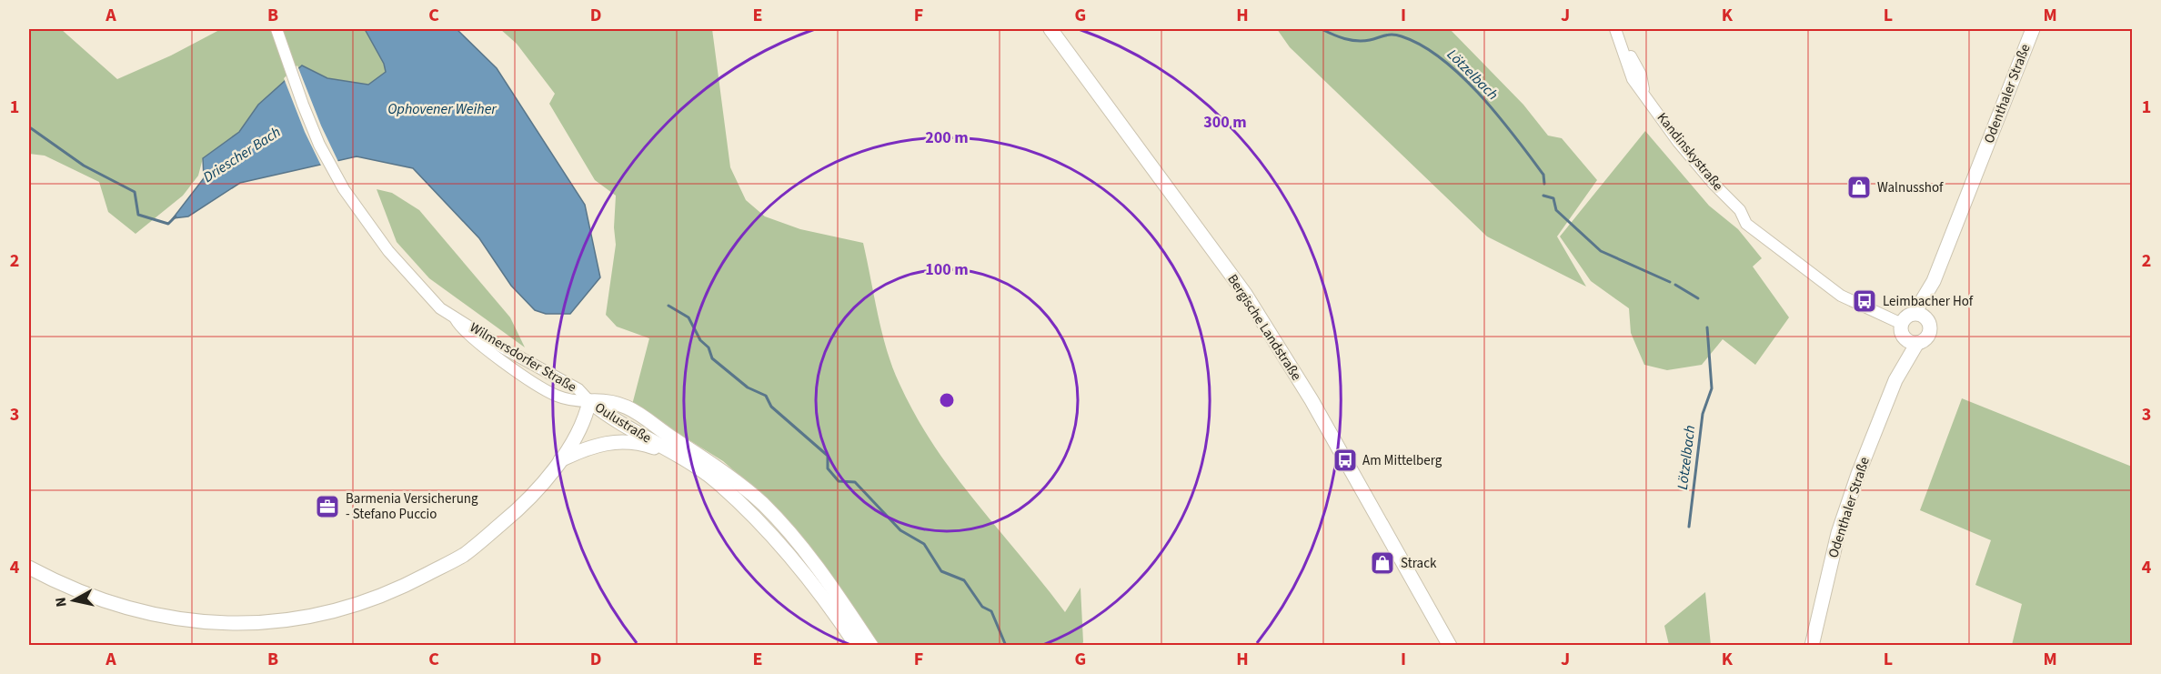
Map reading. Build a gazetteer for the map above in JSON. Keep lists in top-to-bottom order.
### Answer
{
  "streets": {
    "main road": ["Odenthaler Straße", "Bergische Landstraße", "Oulustraße"],
    "street": ["Kandinskystraße", "Wilmersdorfer Straße"]
  },
  "crossings": [
    ["Odenthaler Straße", "Kandinskystraße"],
    ["Wilmersdorfer Straße", "Oulustraße"]
  ],
  "water": ["Lötzelbach", "Ophovener Weiher", "Driescher Bach"],
  "places": {
    "shop": ["Walnusshof", "Strack"],
    "bus stop": ["Leimbacher Hof", "Am Mittelberg"],
    "office": ["Barmenia Versicherung - Stefano Puccio"]
  },
  "north": "left",
  "grid": {
    "columns": [
      "A",
      "B",
      "C",
      "D",
      "E",
      "F",
      "G",
      "H",
      "I",
      "J",
      "K",
      "L",
      "M"
    ],
    "rows": [
      "1",
      "2",
      "3",
      "4"
    ]
  },
  "rings": ["300 m", "200 m", "100 m"]
}
